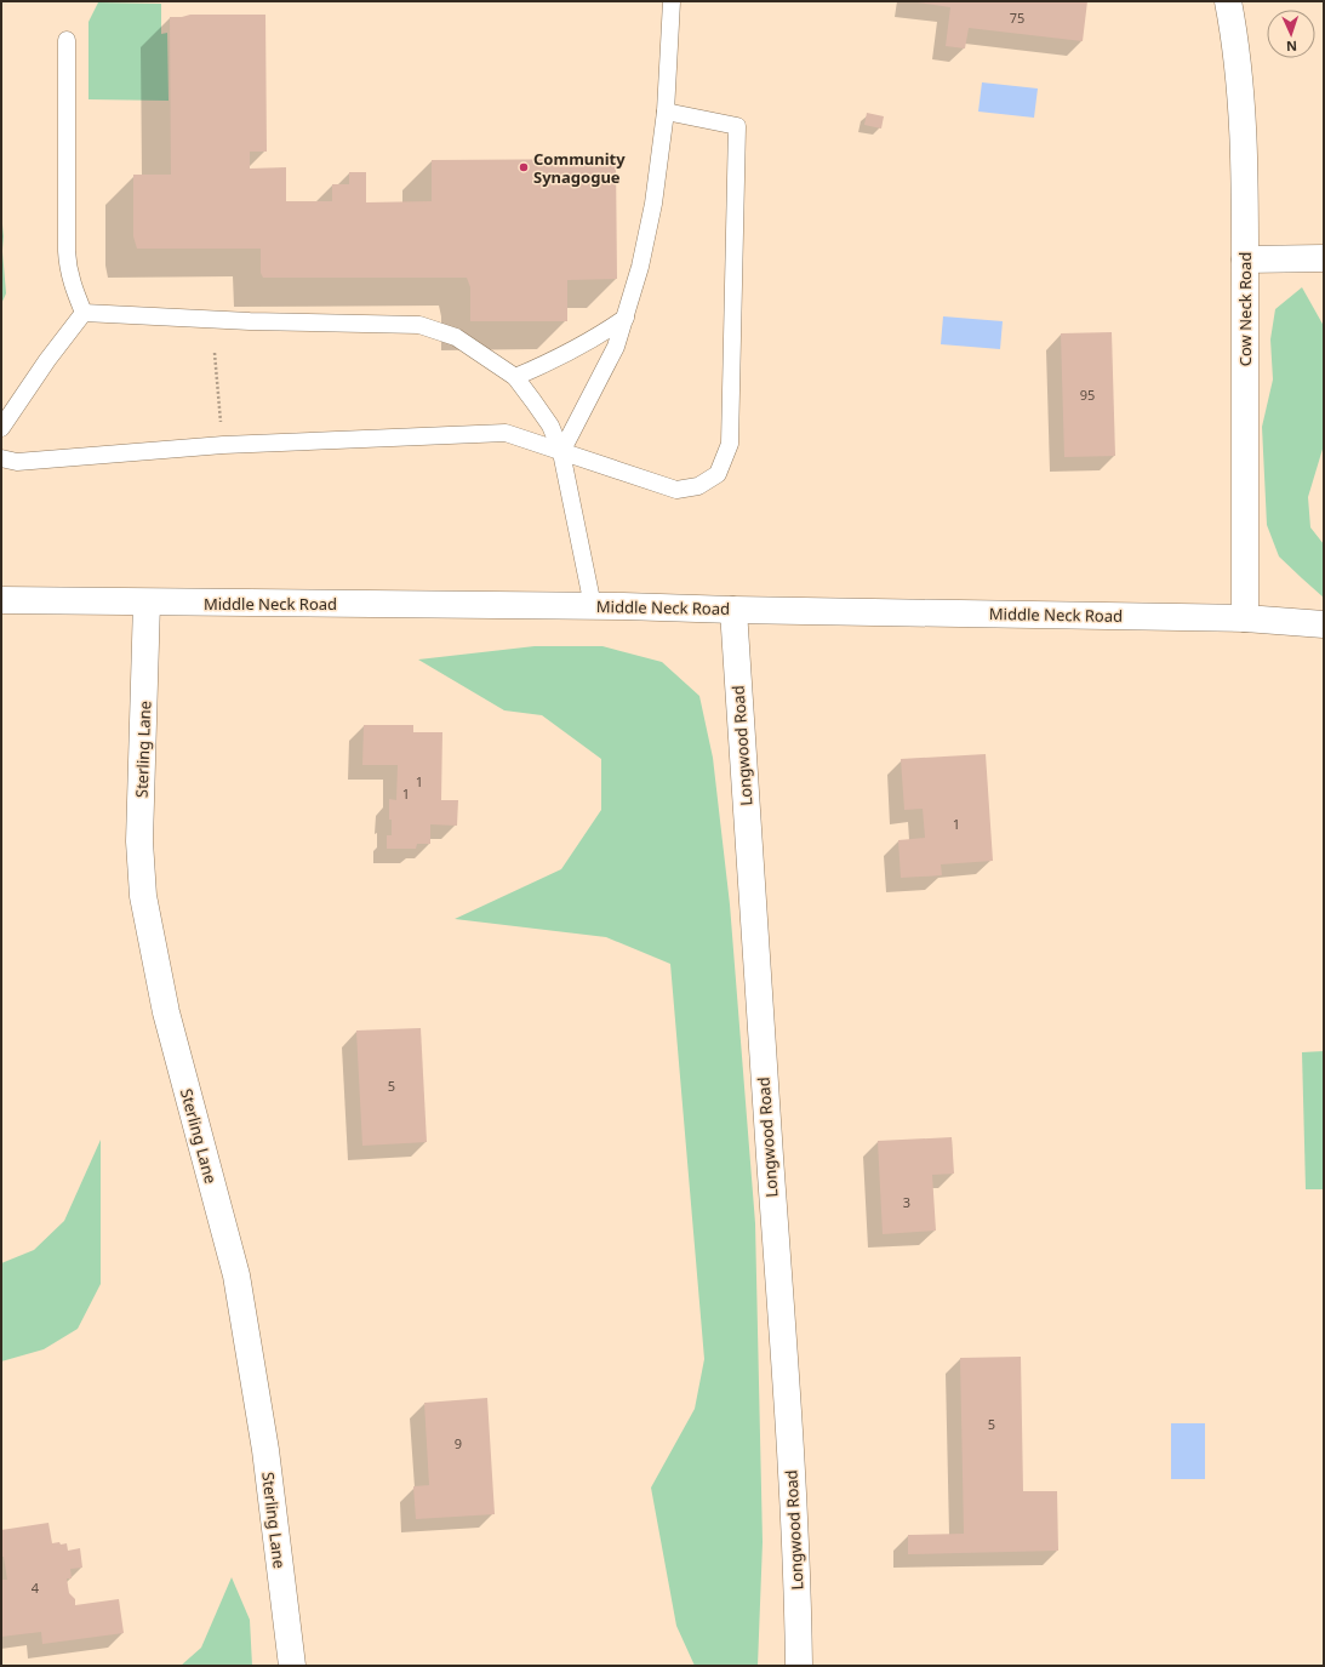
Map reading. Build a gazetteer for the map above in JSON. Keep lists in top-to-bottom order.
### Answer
{
  "streets": {
    "street": [
      "Cow Neck Road",
      "Middle Neck Road",
      "Longwood Road",
      "Sterling Lane"
    ]
  },
  "crossings": [
    ["Cow Neck Road", "Middle Neck Road"],
    ["Middle Neck Road", "Longwood Road"],
    ["Middle Neck Road", "Sterling Lane"]
  ],
  "places": ["Community Synagogue"],
  "house_numbers": [
    "75",
    "95",
    "1",
    "1",
    "1",
    "5",
    "3",
    "5",
    "9",
    "4"
  ],
  "north": "bottom"
}
